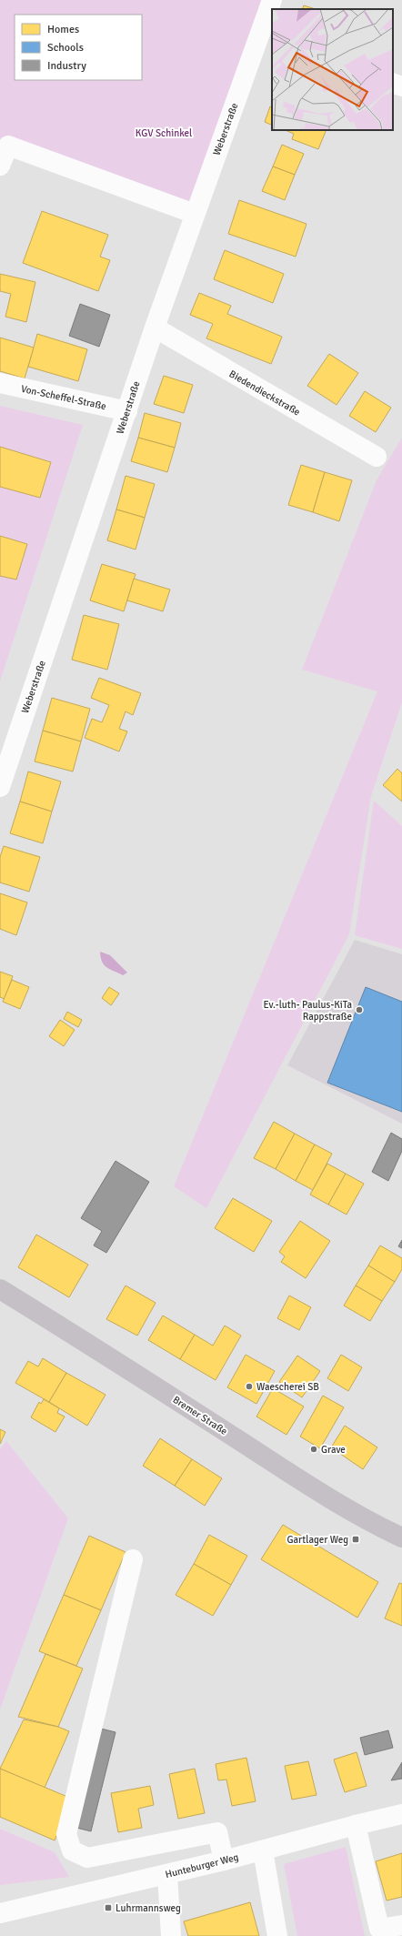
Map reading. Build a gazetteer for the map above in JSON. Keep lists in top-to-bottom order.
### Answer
{
  "streets": {
    "main road": ["Bremer Straße"],
    "street": [
      "Weberstraße",
      "Biedendieckstraße",
      "Von-Scheffel-Straße",
      "Hunteburger Weg"
    ]
  },
  "crossings": [
    ["Weberstraße", "Biedendieckstraße"],
    ["Weberstraße", "Von-Scheffel-Straße"]
  ],
  "parks": ["KGV Schinkel"],
  "places": {
    "other": ["Ev.-luth- Paulus-KiTa Rappstraße", "Waescherei SB", "Grave"],
    "transit": ["Gartlager Weg", "Luhrmannsweg"]
  },
  "legend": ["Homes", "Schools", "Industry"]
}
